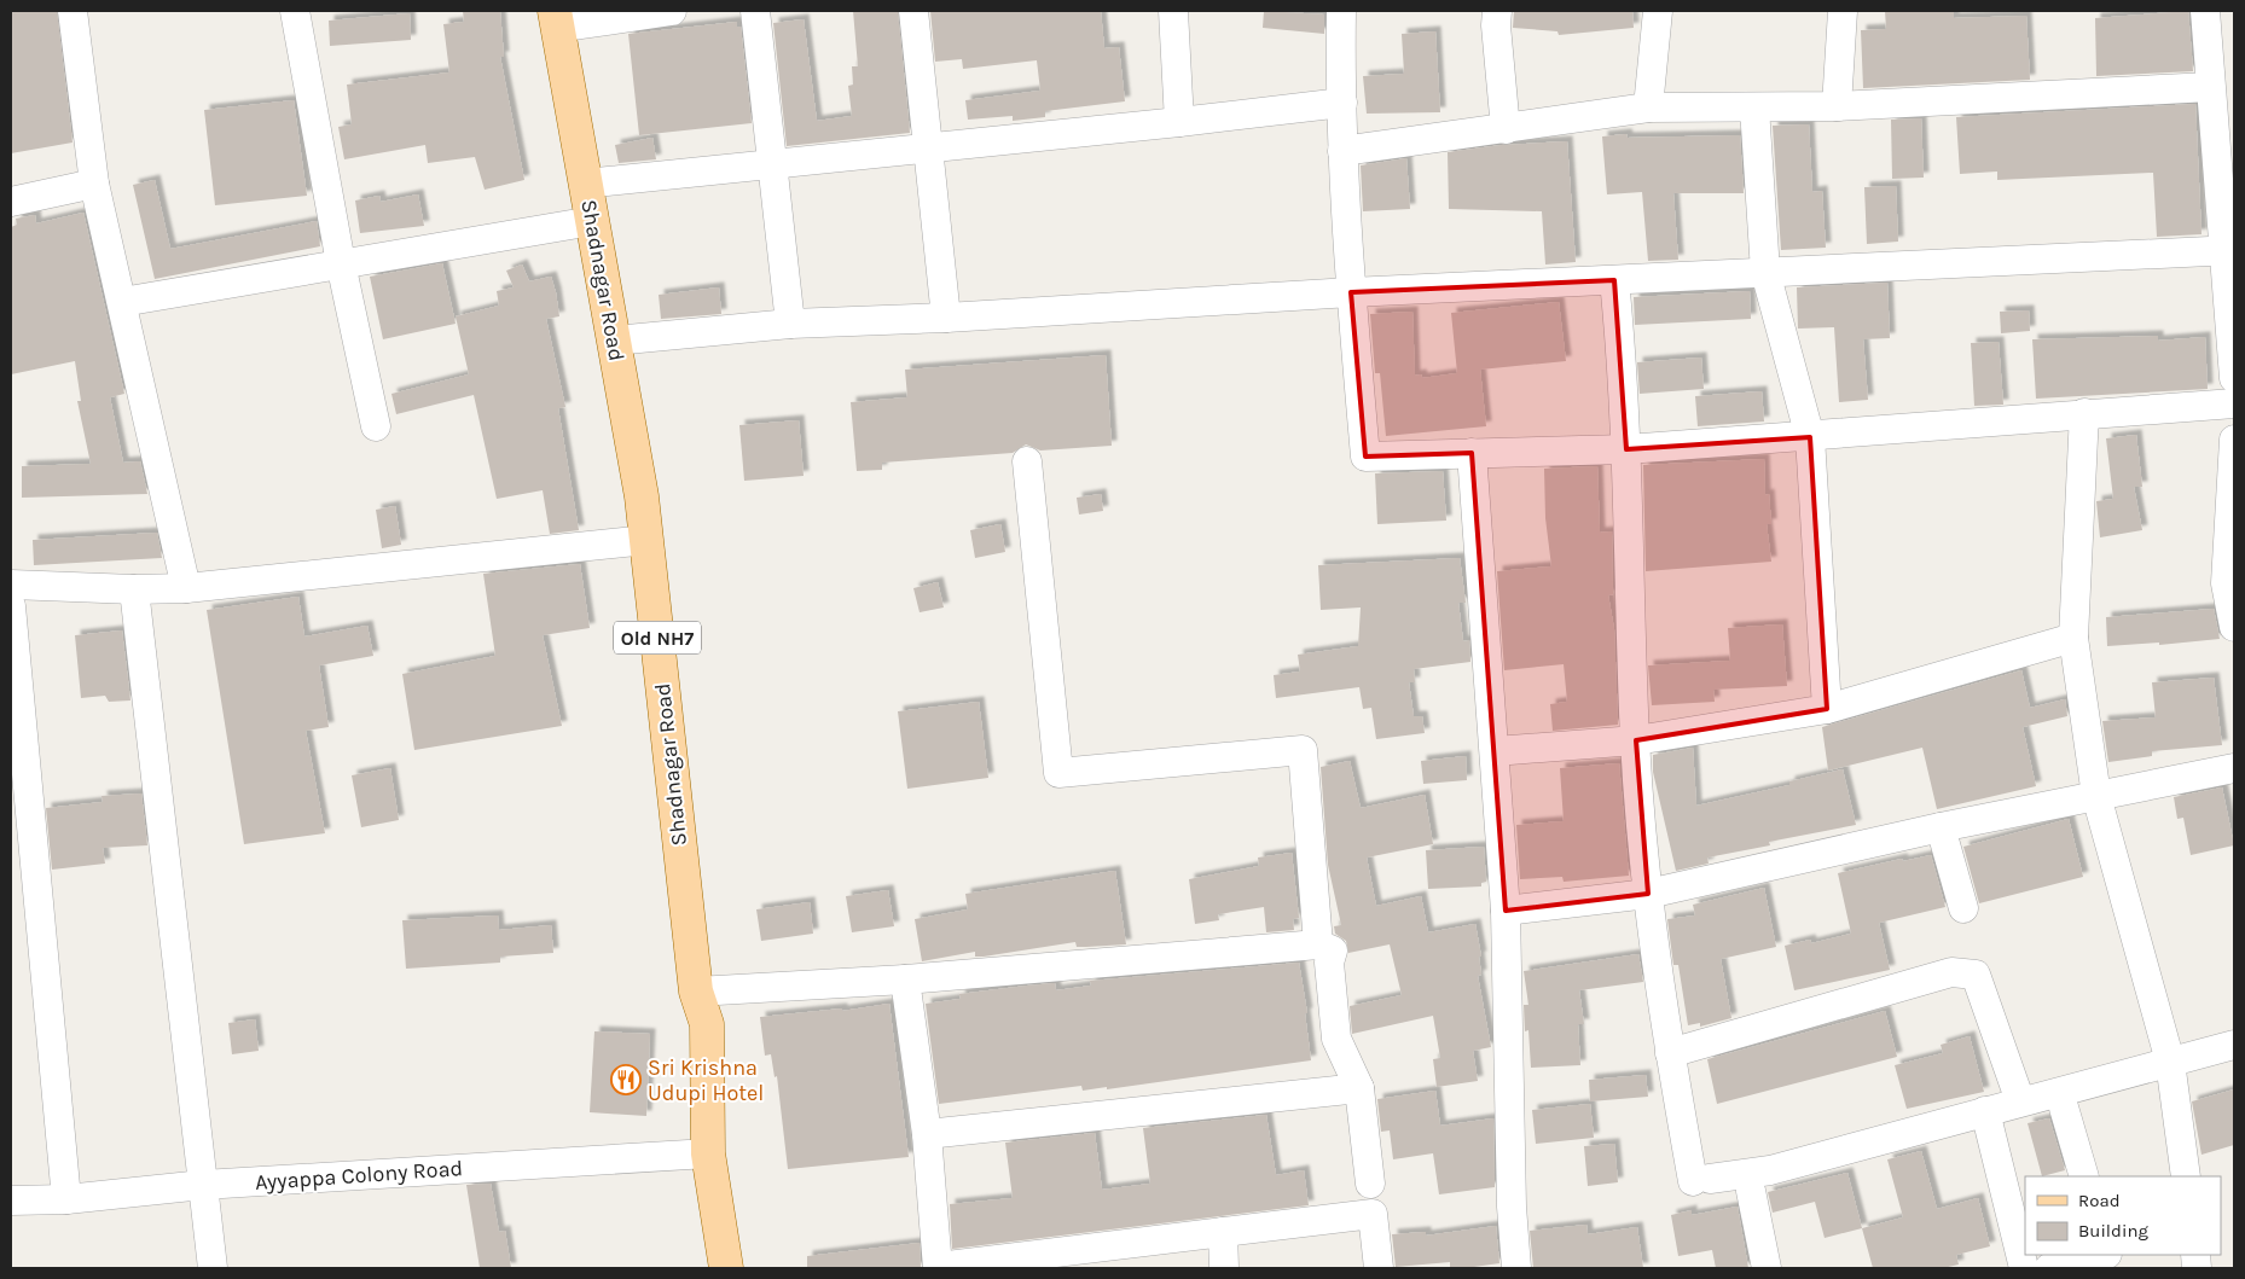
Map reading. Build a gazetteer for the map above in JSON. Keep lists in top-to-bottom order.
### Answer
{
  "streets": {
    "main road": ["Shadnagar Road", "Old NH7"],
    "street": ["Ayyappa Colony Road"]
  },
  "crossings": [
    ["Shadnagar Road", "Ayyappa Colony Road"]
  ],
  "places": {
    "restaurant": ["Sri Krishna Udupi Hotel"]
  },
  "legend": ["Road", "Building"]
}
